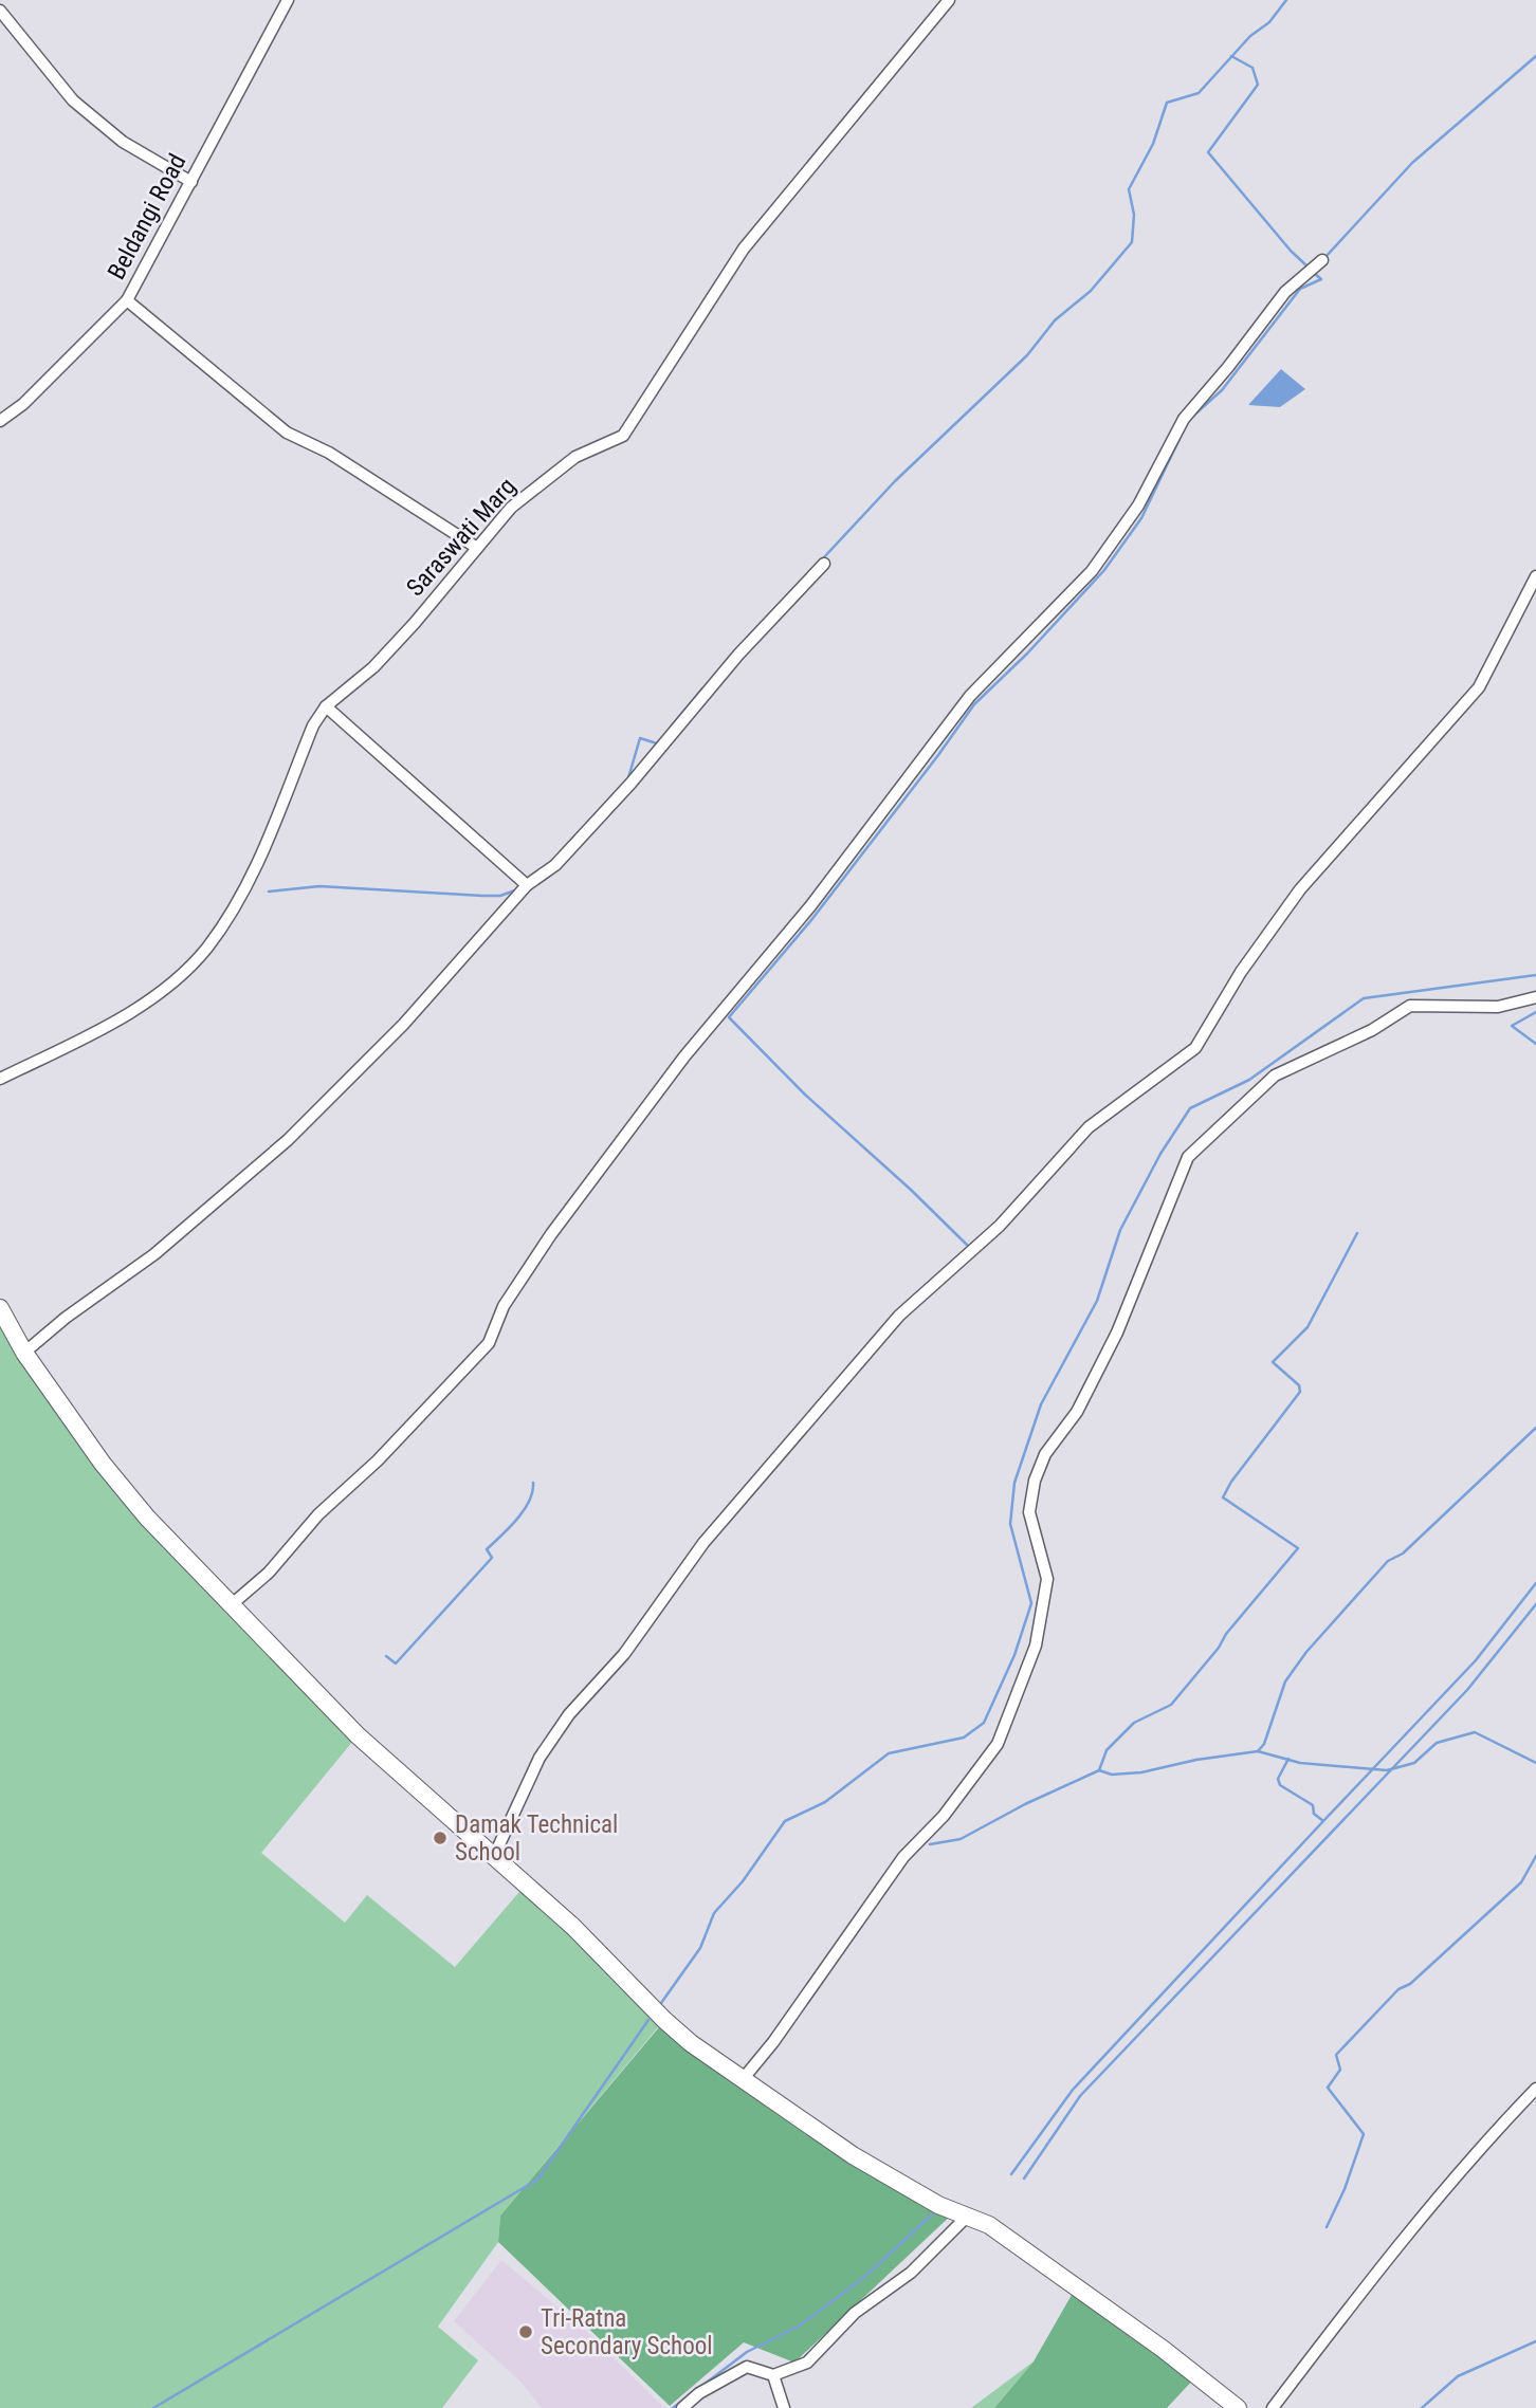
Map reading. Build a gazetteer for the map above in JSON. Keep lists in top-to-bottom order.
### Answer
{
  "streets": {
    "street": ["Beldangi Road", "Saraswati Marg"]
  },
  "places": ["Damak Technical School", "Tri-Ratna Secondary School"]
}
